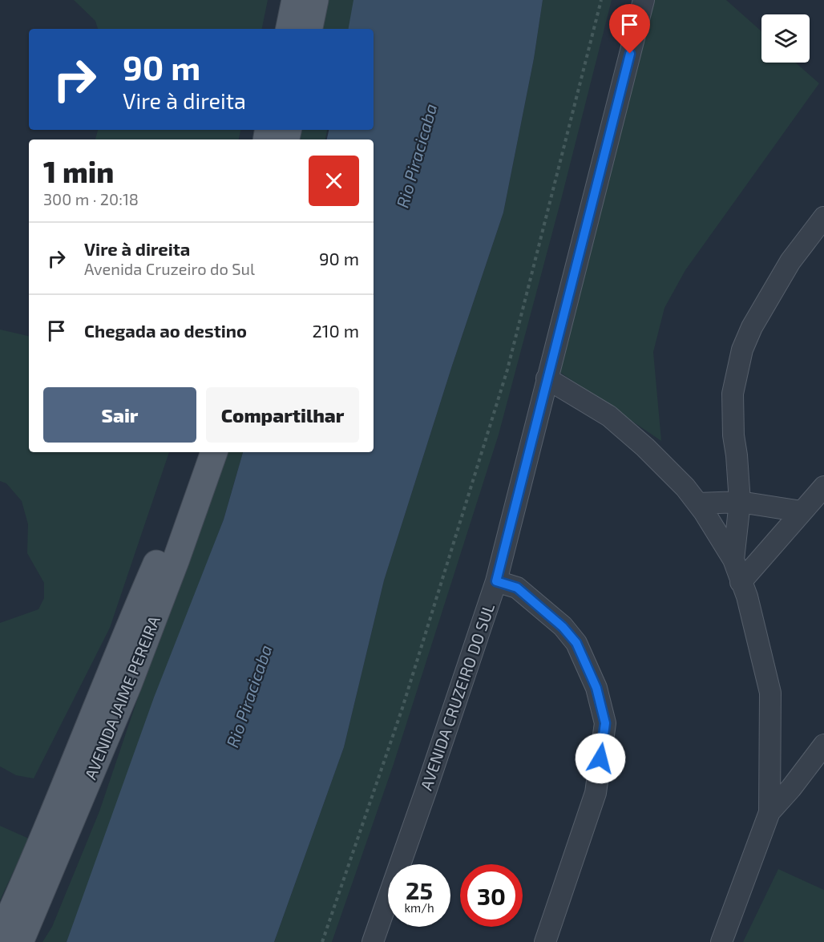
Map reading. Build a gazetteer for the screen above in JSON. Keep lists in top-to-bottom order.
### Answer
{
  "streets": {
    "main road": ["AVENIDA JAIME PEREIRA"],
    "street": ["AVENIDA CRUZEIRO DO SUL"]
  },
  "water": ["Rio Piracicaba"],
  "page": {
    "turn": ["90 m", "Vire à direita"],
    "heading": ["1 min", "300 m · 20:18"],
    "list": [
      {
        "name": "Vire à direita",
        "note": "Avenida Cruzeiro do Sul",
        "value": "90 m"
      },
      {
        "name": "Chegada ao destino",
        "value": "210 m"
      }
    ],
    "buttons": ["Sair", "Compartilhar"],
    "speed": "25 km/h",
    "limit": "30"
  }
}
